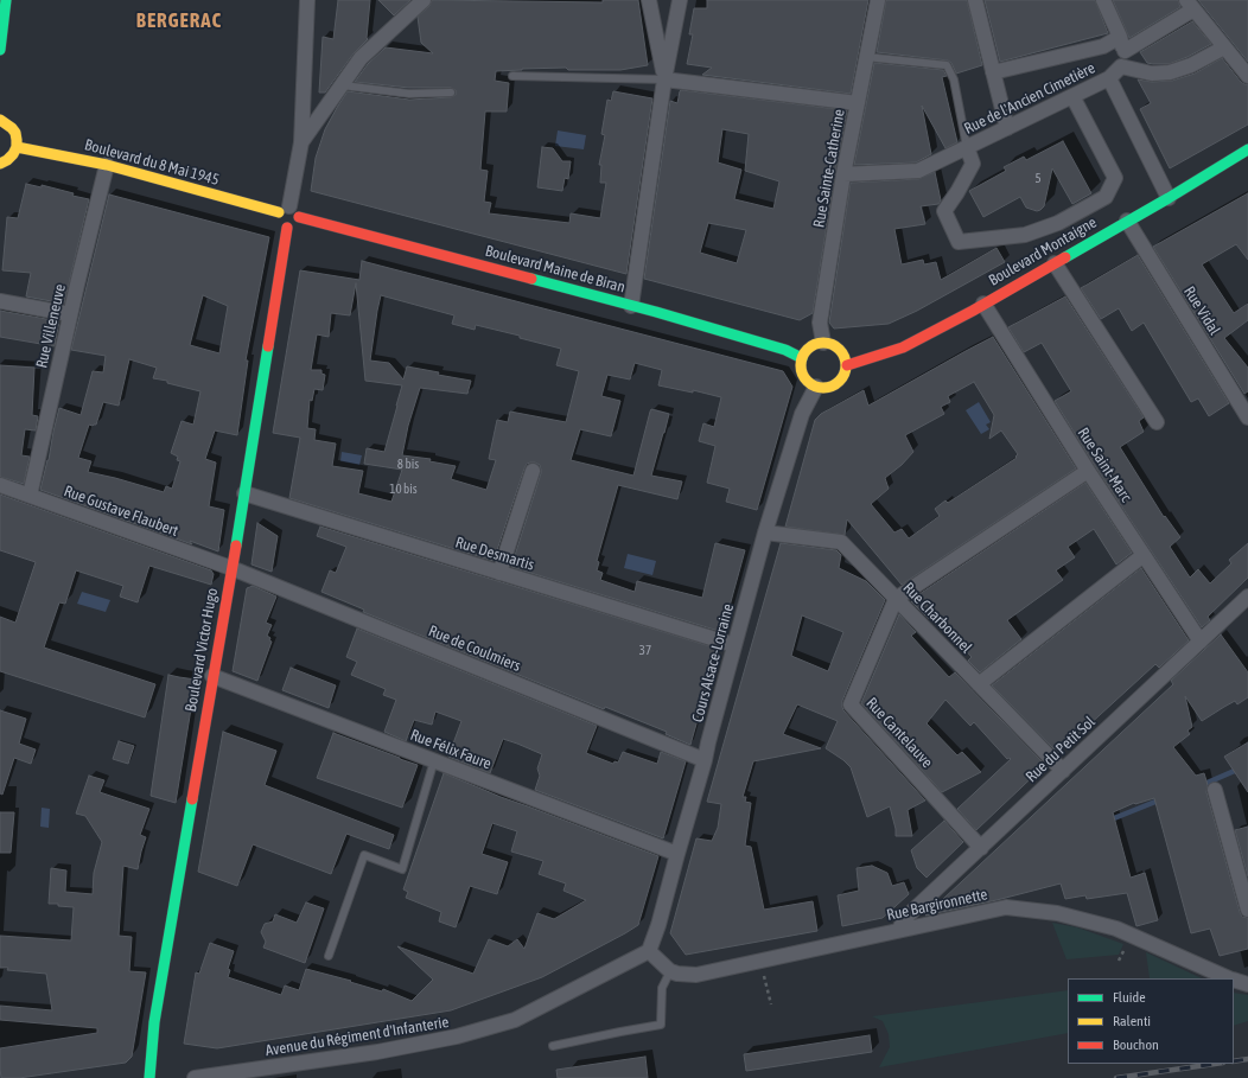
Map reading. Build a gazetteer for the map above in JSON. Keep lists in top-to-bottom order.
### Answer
{
  "streets": {
    "main road": [
      "Boulevard du 8 Mai 1945",
      "Boulevard Montaigne",
      "Boulevard Maine de Biran",
      "Boulevard Victor Hugo"
    ],
    "street": [
      "Rue de l'Ancien Cimetière",
      "Rue Sainte-Catherine",
      "Rue Vidal",
      "Rue Villeneuve",
      "Rue Saint-Marc",
      "Rue Gustave Flaubert",
      "Rue Desmartis",
      "Rue Charbonnel",
      "Rue de Coulmiers",
      "Cours Alsace-Lorraine",
      "Rue Cantelauve",
      "Rue Félix Faure",
      "Rue du Petit Sol",
      "Rue Bargironnette",
      "Avenue du Régiment d'Infanterie"
    ]
  },
  "crossings": [
    ["Rue de l'Ancien Cimetière", "Rue Sainte-Catherine"],
    ["Boulevard du 8 Mai 1945", "Boulevard Maine de Biran"],
    ["Boulevard du 8 Mai 1945", "Rue Villeneuve"],
    ["Rue Sainte-Catherine", "Boulevard Montaigne"],
    ["Rue Sainte-Catherine", "Boulevard Maine de Biran"],
    ["Rue Sainte-Catherine", "Cours Alsace-Lorraine"],
    ["Boulevard Montaigne", "Boulevard Maine de Biran"],
    ["Boulevard Montaigne", "Rue Vidal"],
    ["Boulevard Montaigne", "Rue Saint-Marc"],
    ["Boulevard Montaigne", "Cours Alsace-Lorraine"],
    ["Boulevard Maine de Biran", "Cours Alsace-Lorraine"],
    ["Rue Villeneuve", "Rue Gustave Flaubert"],
    ["Rue Saint-Marc", "Rue du Petit Sol"],
    ["Rue Gustave Flaubert", "Rue de Coulmiers"],
    ["Rue Gustave Flaubert", "Boulevard Victor Hugo"],
    ["Rue Desmartis", "Boulevard Victor Hugo"],
    ["Rue Desmartis", "Cours Alsace-Lorraine"],
    ["Rue Charbonnel", "Cours Alsace-Lorraine"],
    ["Rue Charbonnel", "Rue Cantelauve"],
    ["Rue Charbonnel", "Rue du Petit Sol"],
    ["Rue de Coulmiers", "Boulevard Victor Hugo"],
    ["Rue de Coulmiers", "Cours Alsace-Lorraine"],
    ["Boulevard Victor Hugo", "Rue Félix Faure"],
    ["Cours Alsace-Lorraine", "Rue Félix Faure"],
    ["Cours Alsace-Lorraine", "Avenue du Régiment d'Infanterie"],
    ["Rue Cantelauve", "Rue du Petit Sol"],
    ["Rue du Petit Sol", "Rue Bargironnette"]
  ],
  "districts": ["BERGERAC"],
  "house_numbers": [
    "5",
    "8 bis",
    "10 bis",
    "37"
  ],
  "legend": ["Fluide", "Ralenti", "Bouchon"]
}
